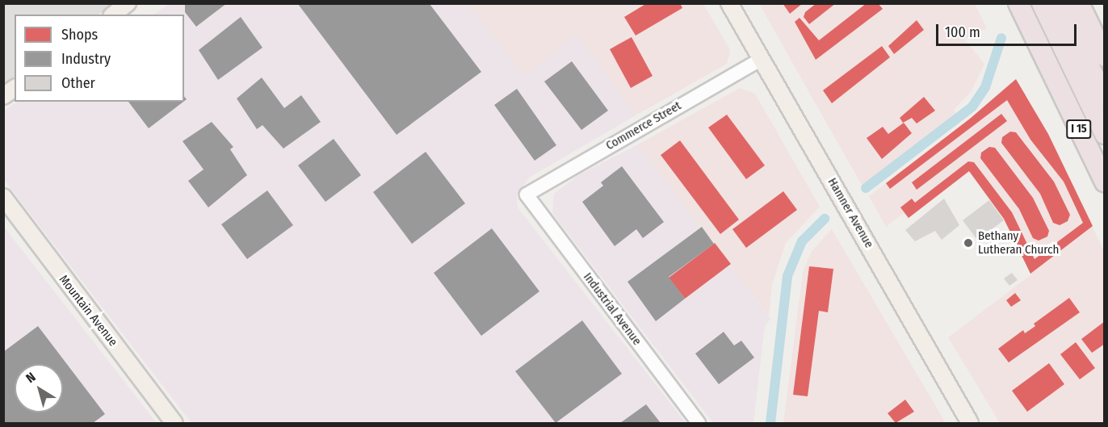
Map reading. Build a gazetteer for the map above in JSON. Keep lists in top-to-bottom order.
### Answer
{
  "streets": {
    "highway": ["I 15"],
    "main road": ["Hamner Avenue", "Mountain Avenue"],
    "street": ["Commerce Street", "Industrial Avenue"]
  },
  "crossings": [
    ["Commerce Street", "Hamner Avenue"],
    ["Commerce Street", "Industrial Avenue"]
  ],
  "places": ["Bethany Lutheran Church"],
  "legend": ["Shops", "Industry", "Other"],
  "scale_bar": "100 m",
  "north": "top left"
}
